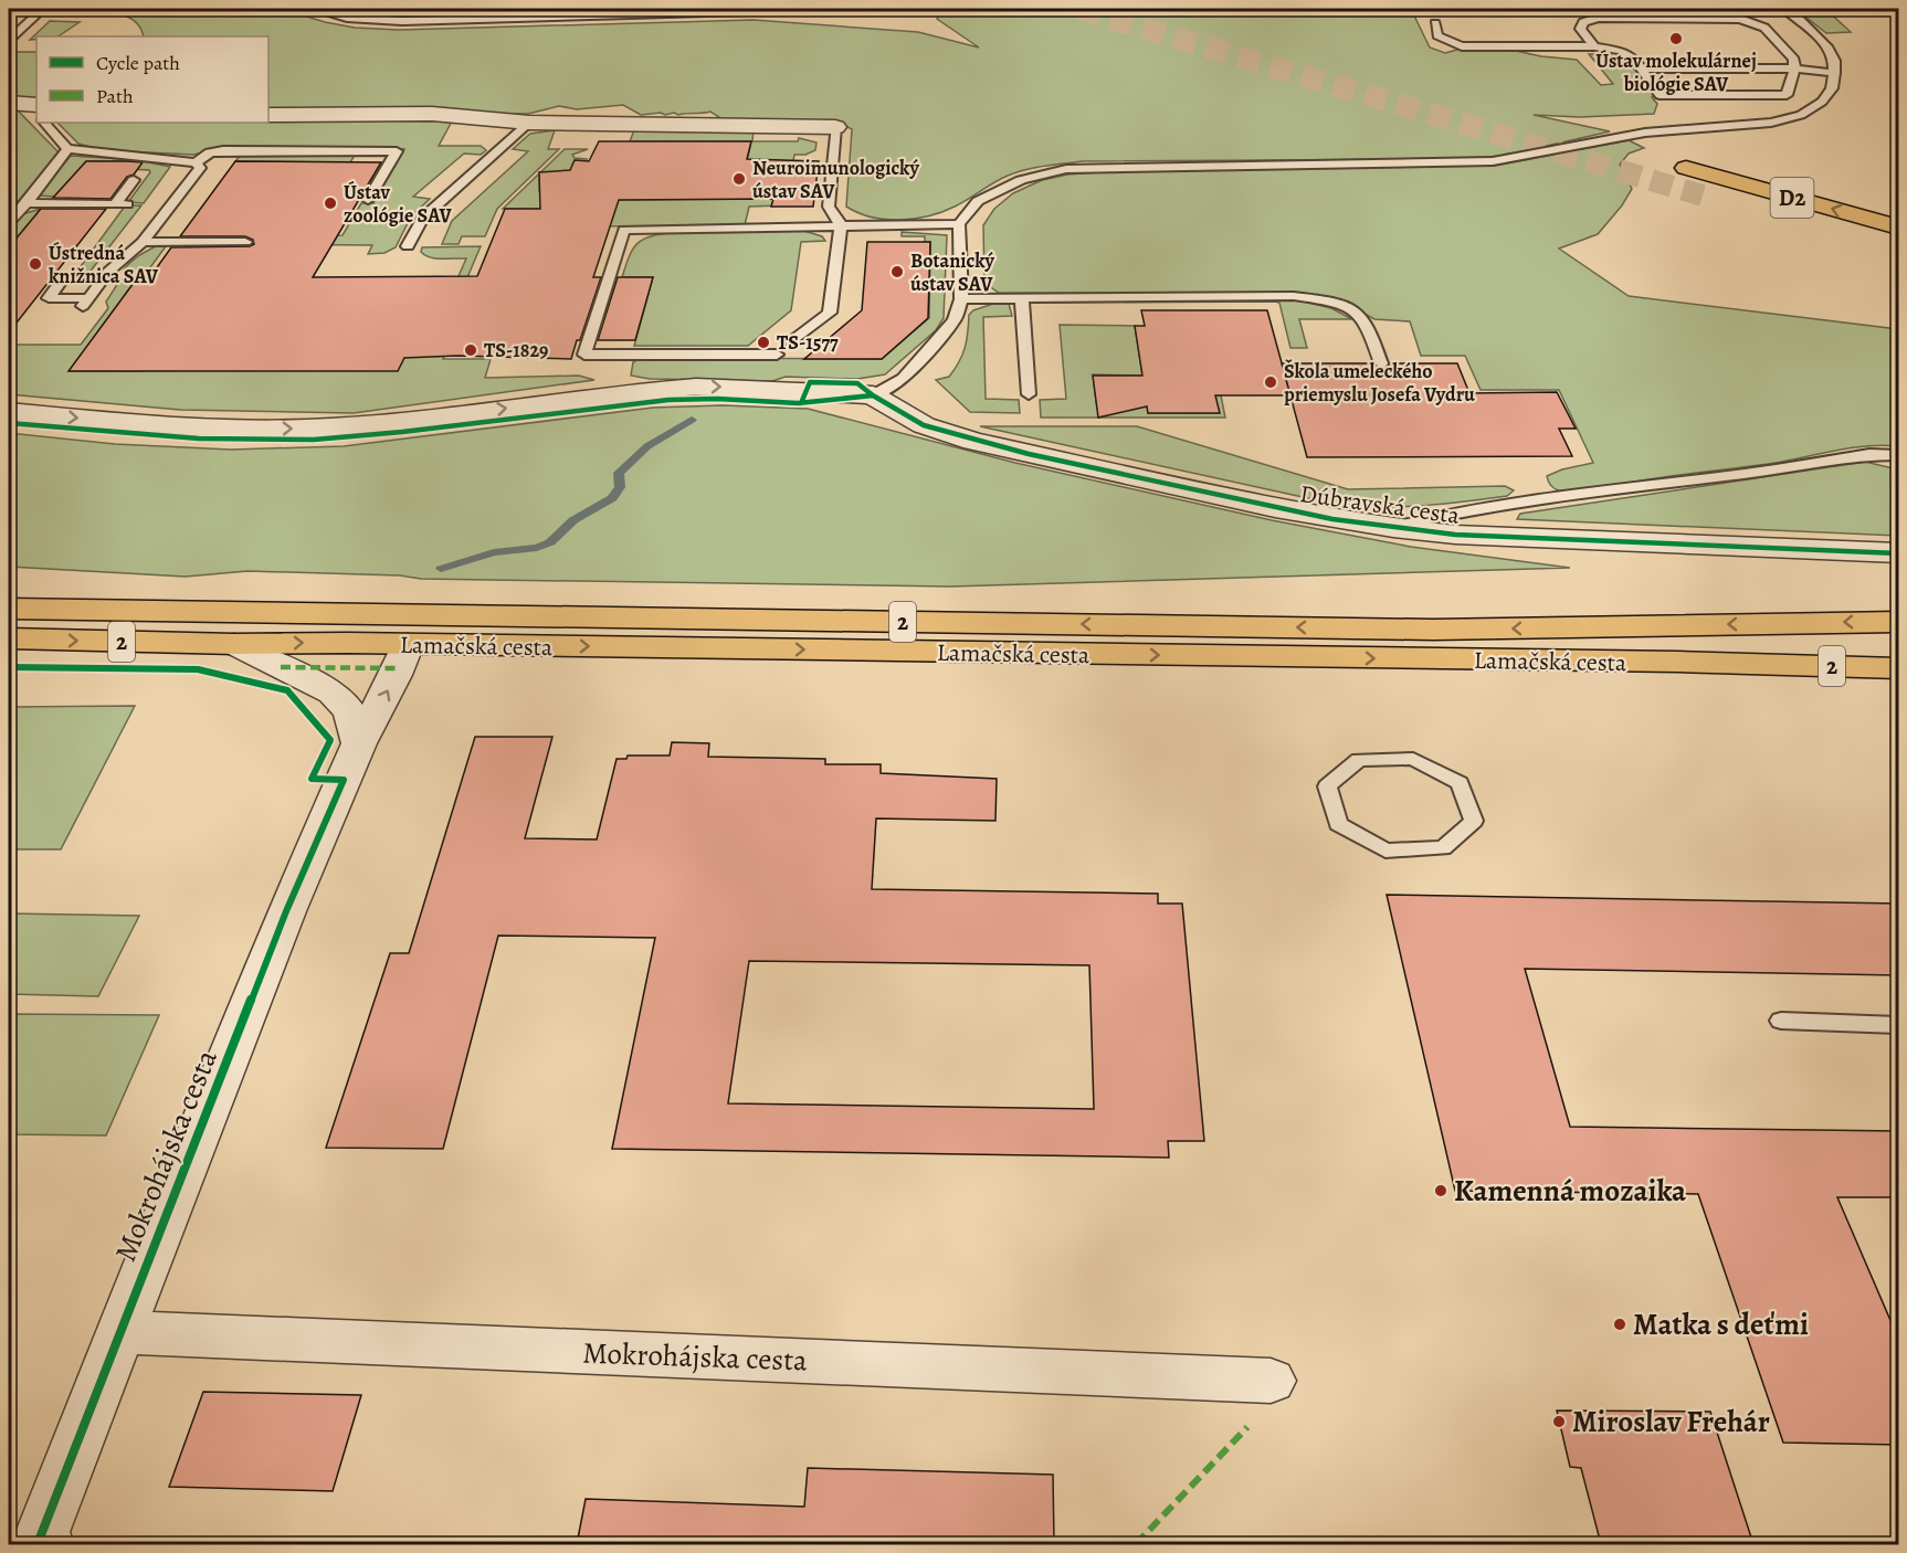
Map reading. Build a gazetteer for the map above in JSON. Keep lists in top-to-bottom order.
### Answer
{
  "streets": {
    "main road": ["D2", "2", "Lamačská cesta"],
    "street": ["Dúbravská cesta", "Mokrohájska cesta"]
  },
  "crossings": [
    ["Lamačská cesta", "Mokrohájska cesta"]
  ],
  "places": [
    "Ústav molekulárnej biológie SAV",
    "Neuroimunologický ústav SAV",
    "Ústav zoológie SAV",
    "Ústredná knižnica SAV",
    "Botanický ústav SAV",
    "TS-1577",
    "TS-1829",
    "Škola umeleckého priemyslu Josefa Vydru",
    "Kamenná mozaika",
    "Matka s deťmi",
    "Miroslav Frehár"
  ],
  "legend": ["Cycle path", "Path"]
}
